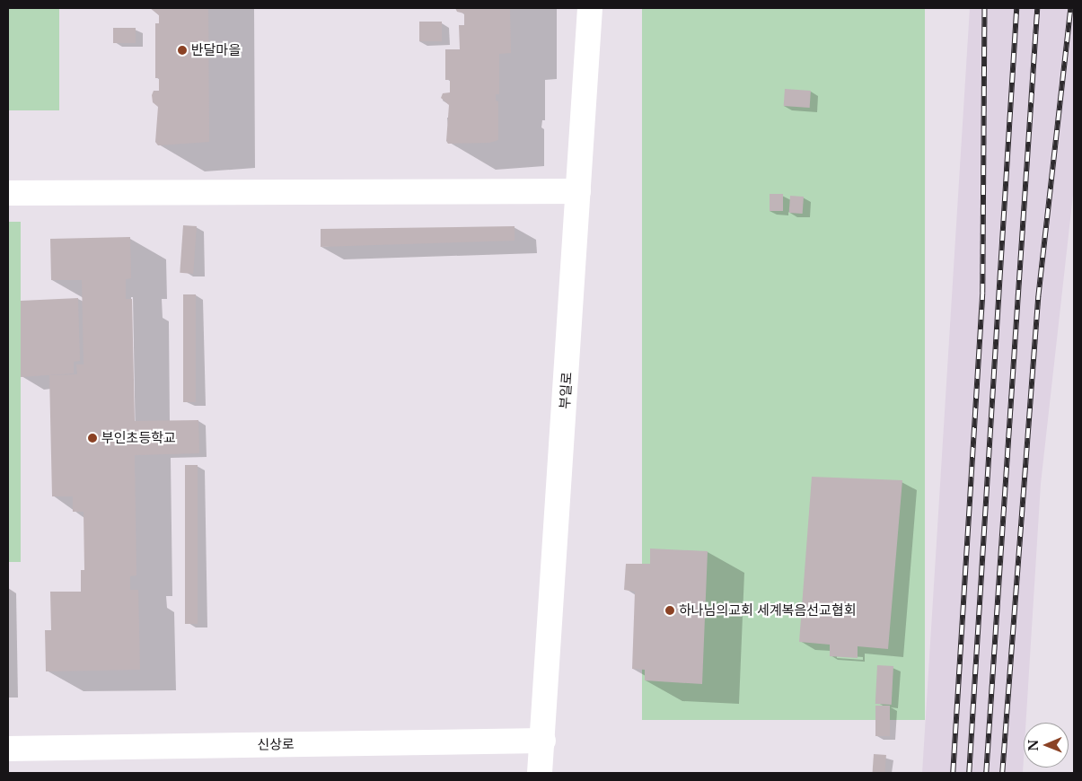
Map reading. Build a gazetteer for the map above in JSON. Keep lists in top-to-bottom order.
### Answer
{
  "streets": {
    "street": ["부일로", "신상로"]
  },
  "crossings": [
    ["부일로", "신상로"]
  ],
  "places": ["반달마을", "부인초등학교", "하나님의교회 세계복음선교협회"],
  "north": "left"
}
